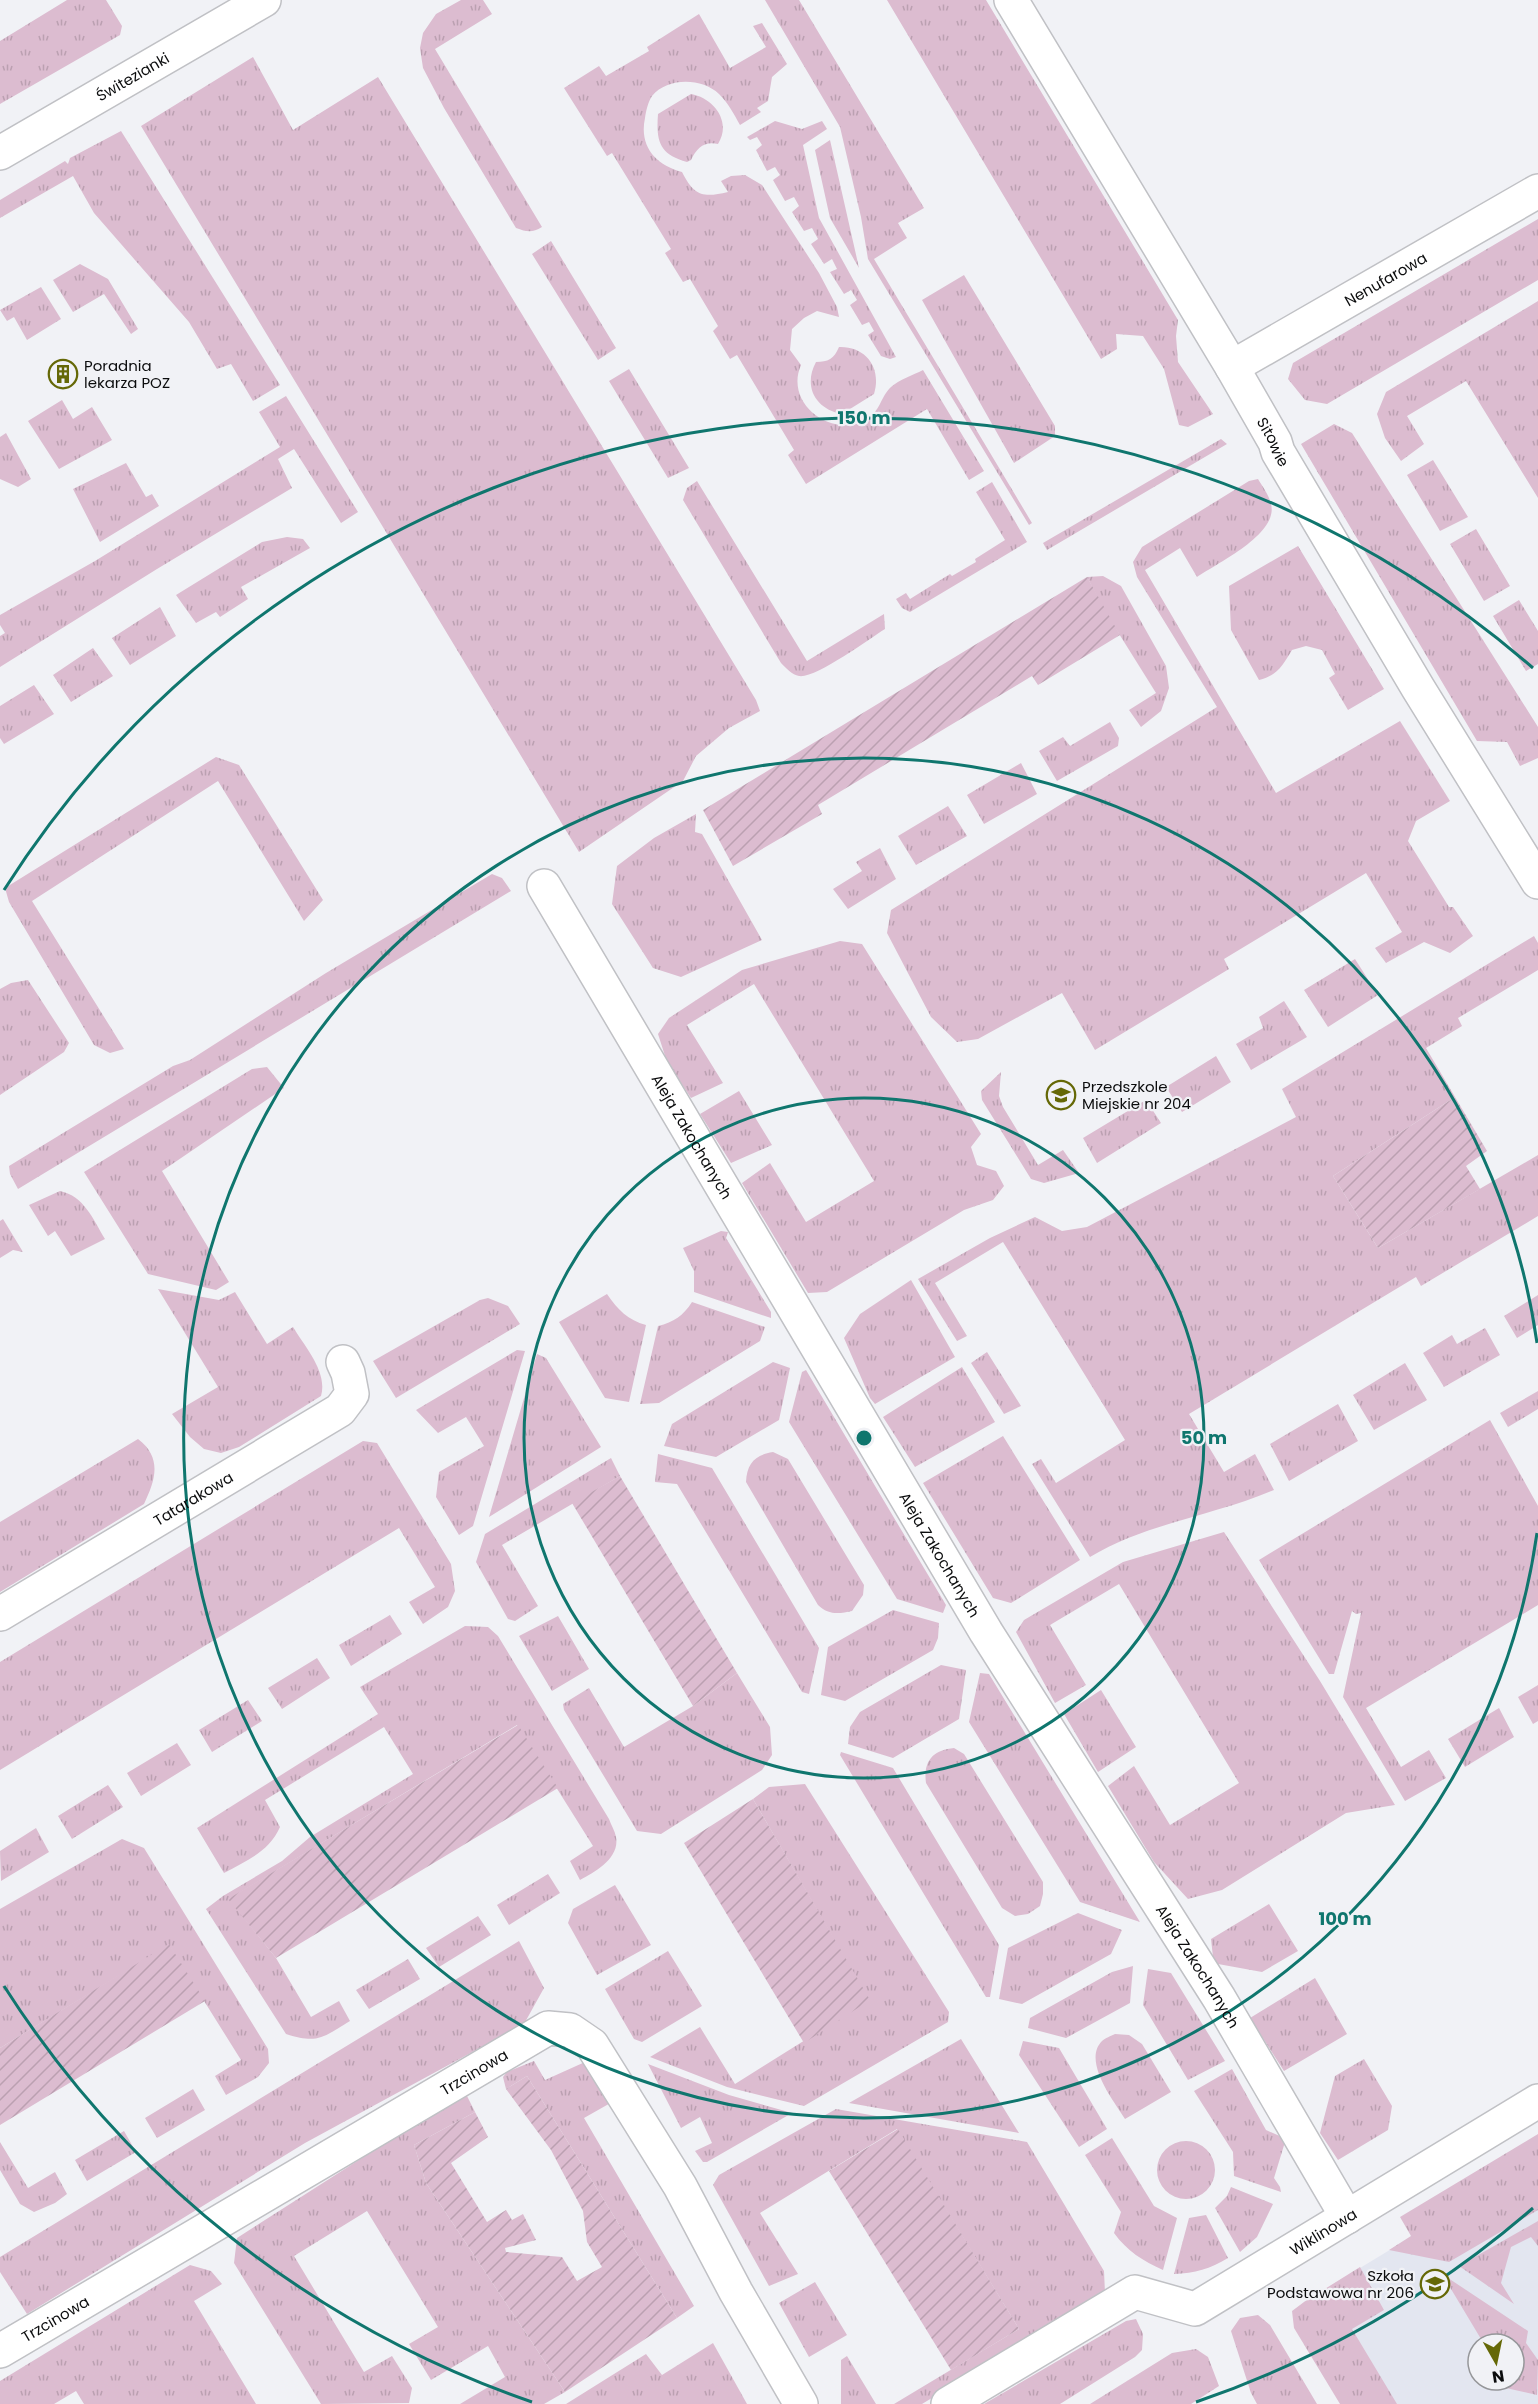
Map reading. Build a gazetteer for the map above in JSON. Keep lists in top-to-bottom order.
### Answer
{
  "streets": {
    "street": [
      "Świtezianki",
      "Nenufarowa",
      "Sitowie",
      "Aleja Zakochanych",
      "Tatarakowa",
      "Trzcinowa",
      "Wiklinowa"
    ]
  },
  "crossings": [
    ["Nenufarowa", "Sitowie"],
    ["Aleja Zakochanych", "Wiklinowa"]
  ],
  "places": {
    "building": ["Poradnia lekarza POZ"],
    "school or university": ["Przedszkole Miejskie nr 204", "Szkoła Podstawowa nr 206"]
  },
  "north": "bottom",
  "rings": ["150 m", "50 m", "100 m"]
}
